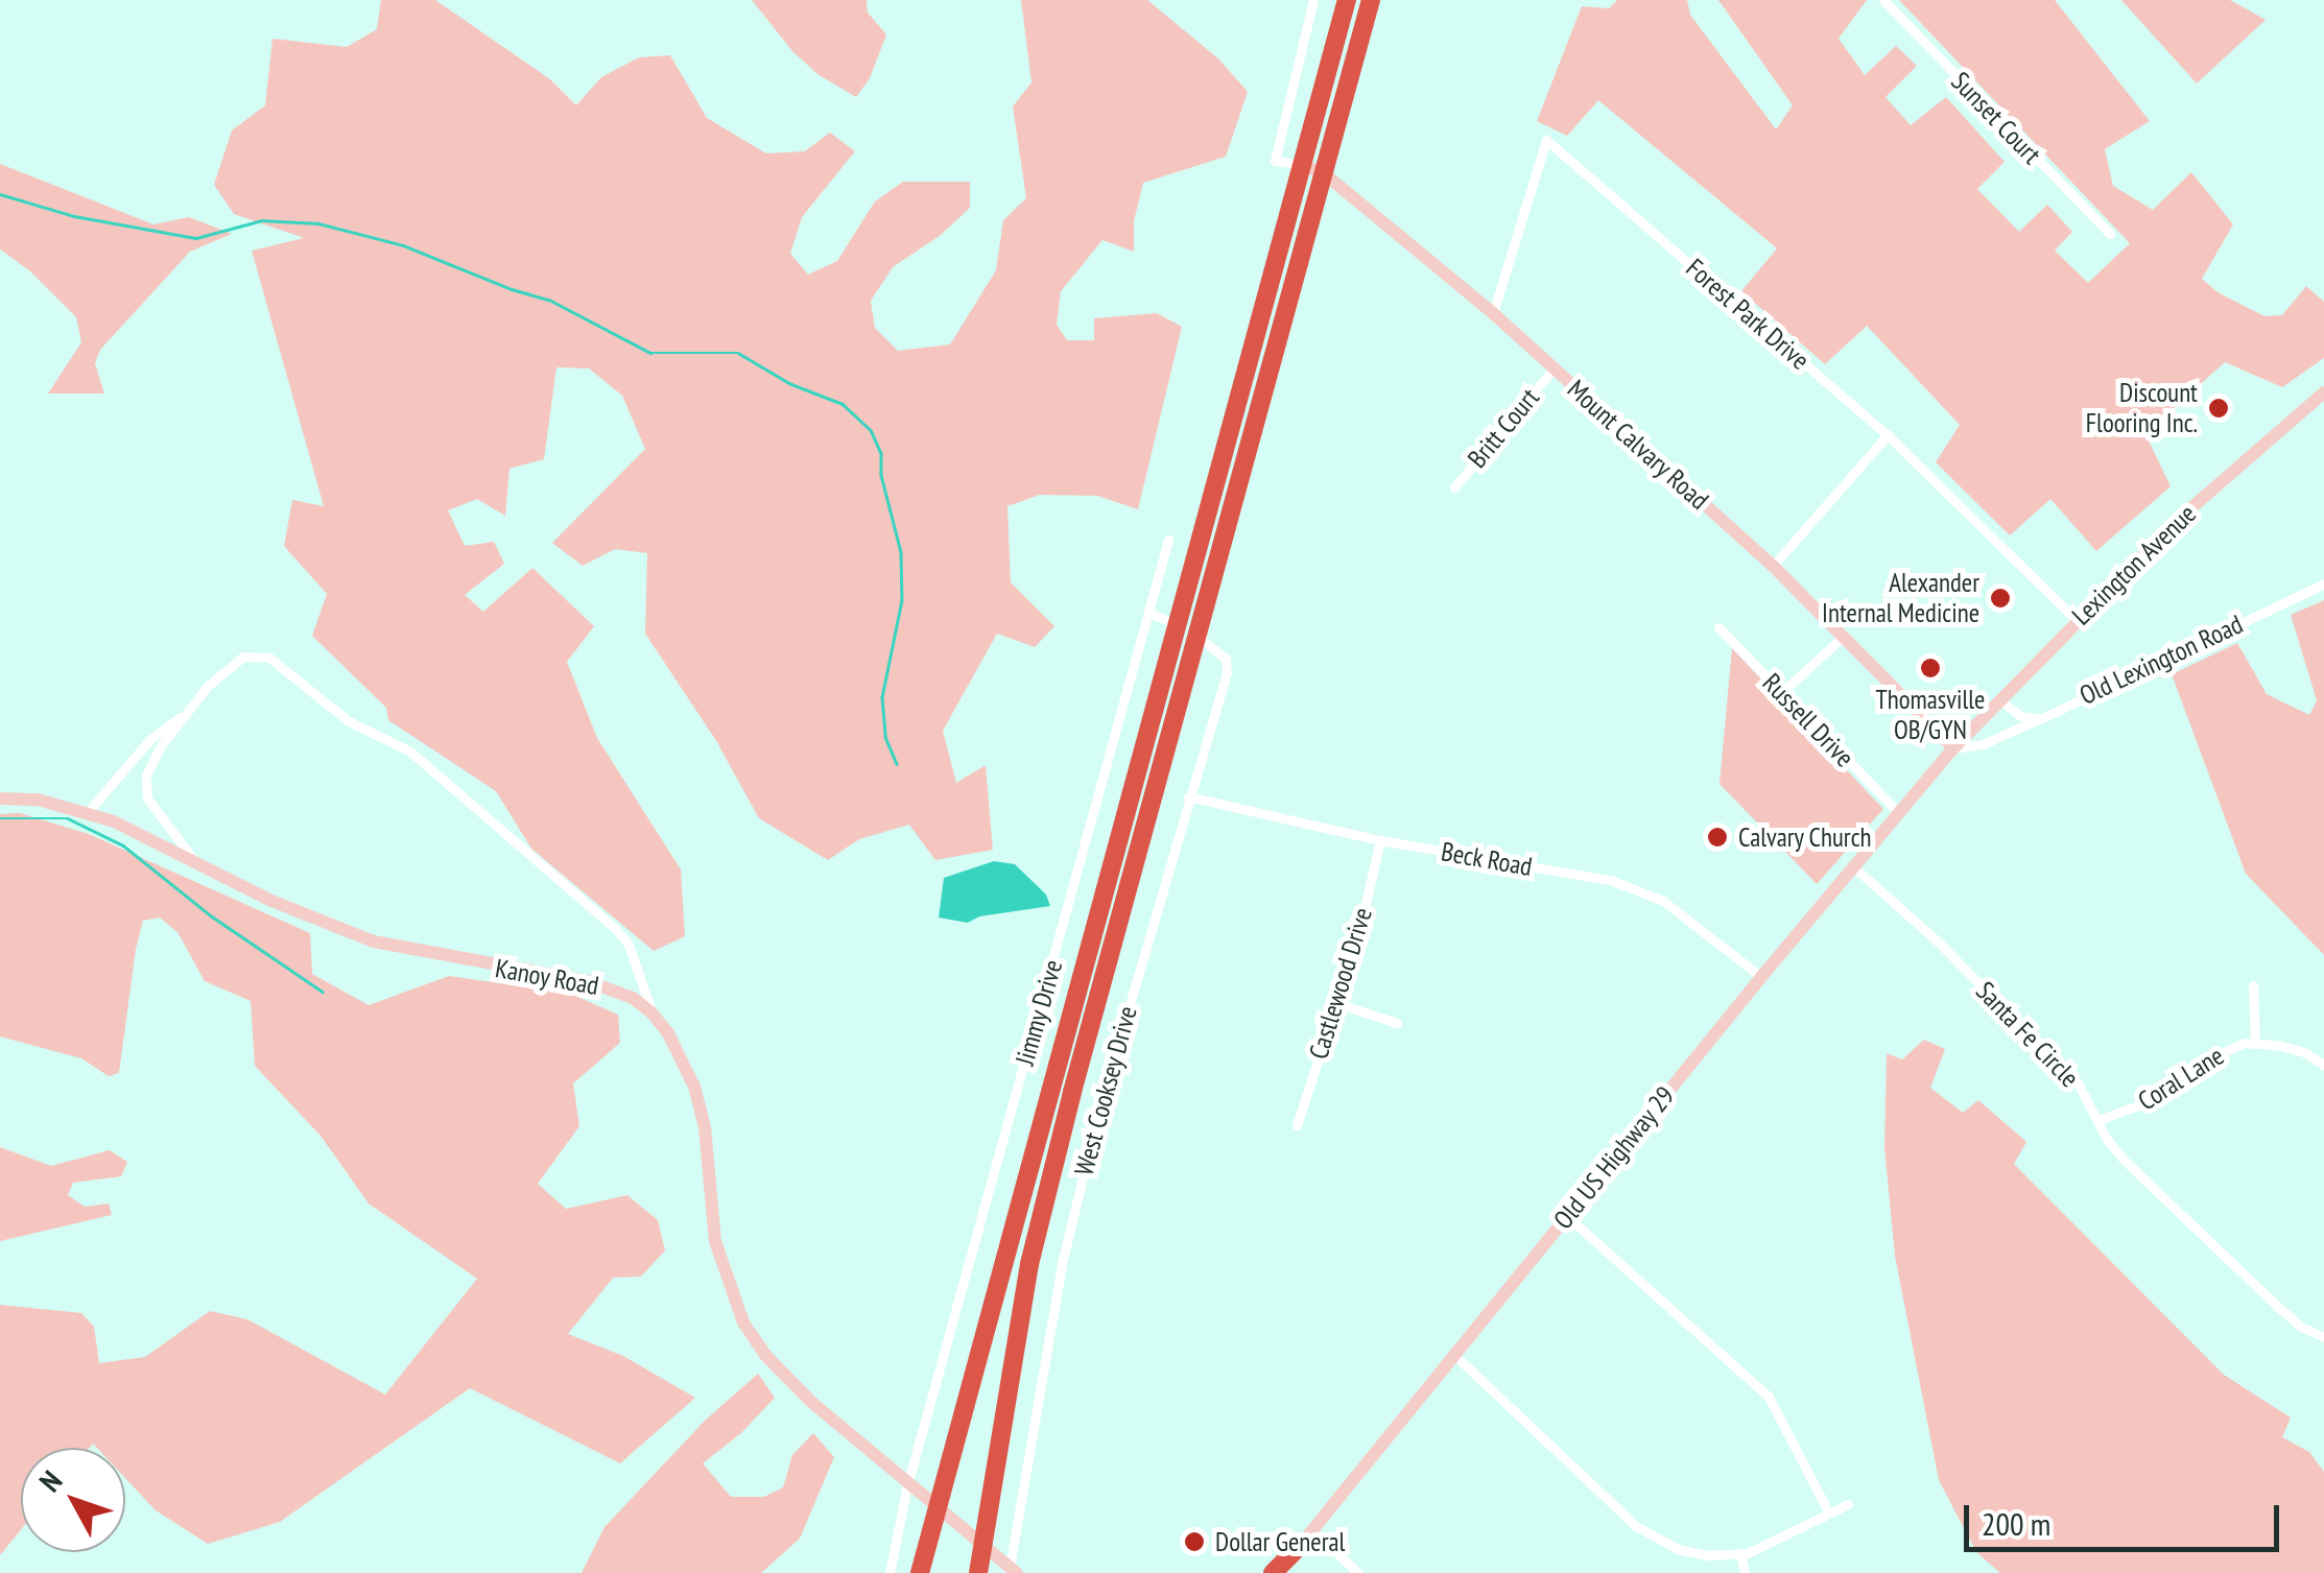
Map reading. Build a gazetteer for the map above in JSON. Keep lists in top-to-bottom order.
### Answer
{
  "streets": {
    "street": [
      "Sunset Court",
      "Forest Park Drive",
      "Britt Court",
      "Mount Calvary Road",
      "Lexington Avenue",
      "Old Lexington Road",
      "Russell Drive",
      "Beck Road",
      "Kanoy Road",
      "Castlewood Drive",
      "Jimmy Drive",
      "Santa Fe Circle",
      "Coral Lane",
      "West Cooksey Drive",
      "Old US Highway 29"
    ]
  },
  "crossings": [
    ["Forest Park Drive", "Mount Calvary Road"],
    ["Forest Park Drive", "Lexington Avenue"],
    ["Britt Court", "Mount Calvary Road"],
    ["Mount Calvary Road", "Lexington Avenue"],
    ["Mount Calvary Road", "Old Lexington Road"],
    ["Mount Calvary Road", "Old US Highway 29"],
    ["Lexington Avenue", "Old Lexington Road"],
    ["Lexington Avenue", "Old US Highway 29"],
    ["Old Lexington Road", "Old US Highway 29"],
    ["Russell Drive", "Old US Highway 29"],
    ["Beck Road", "Castlewood Drive"],
    ["Beck Road", "West Cooksey Drive"],
    ["Beck Road", "Old US Highway 29"],
    ["Kanoy Road", "Jimmy Drive"],
    ["Kanoy Road", "West Cooksey Drive"],
    ["Santa Fe Circle", "Coral Lane"],
    ["Santa Fe Circle", "Old US Highway 29"]
  ],
  "places": [
    "Discount Flooring Inc.",
    "Alexander Internal Medicine",
    "Thomasville OB/GYN",
    "Calvary Church",
    "Dollar General"
  ],
  "scale_bar": "200 m",
  "north": "top left"
}
